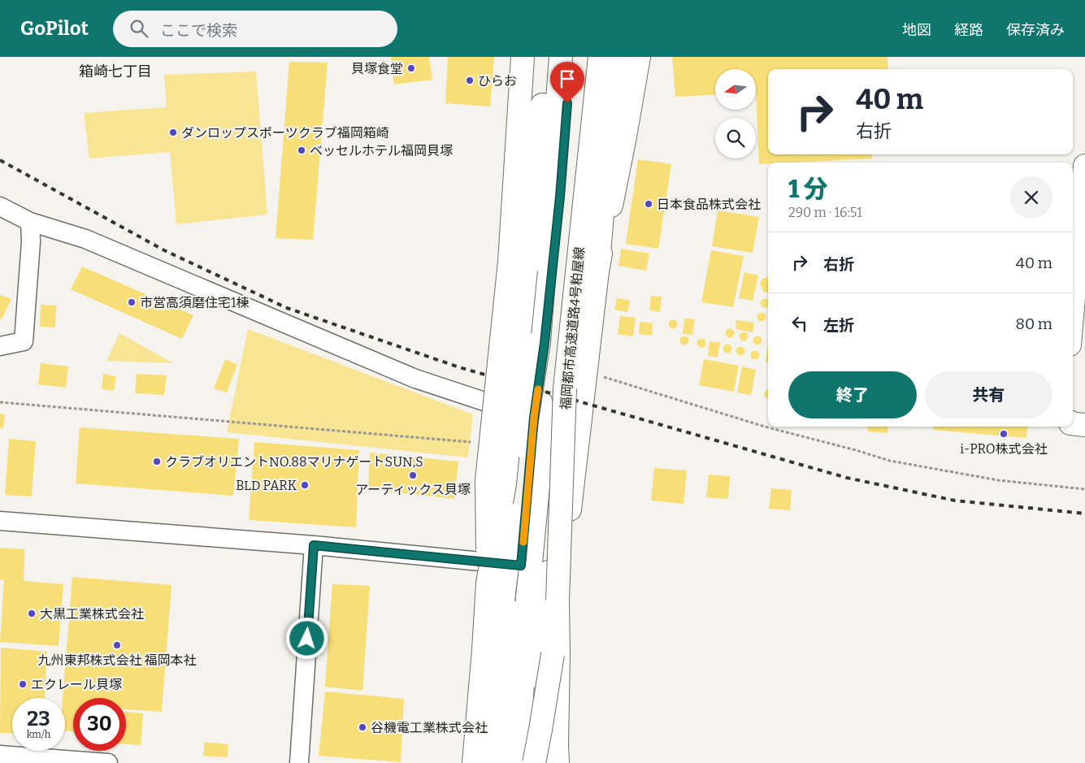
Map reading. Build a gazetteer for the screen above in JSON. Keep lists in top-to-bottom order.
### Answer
{
  "streets": {
    "main road": ["福岡都市高速道路4号粕屋線"]
  },
  "districts": ["箱崎七丁目"],
  "places": [
    "貝塚食堂",
    "ひらお",
    "ダンロップスポーツクラブ福岡箱崎",
    "ベッセルホテル福岡貝塚",
    "日本食品株式会社",
    "市営高須磨住宅1棟",
    "i-PRO株式会社",
    "クラブオリエントNO.88マリナゲートSUN,S",
    "アーティックス貝塚",
    "BLD PARK",
    "大黒工業株式会社",
    "九州東邦株式会社 福岡本社",
    "エクレール貝塚",
    "谷機電工業株式会社"
  ],
  "north": "left",
  "page": {
    "header": "GoPilot",
    "search": "ここで検索",
    "nav": ["地図", "経路", "保存済み"],
    "turn": ["40 m", "右折"],
    "heading": ["1 分", "290 m · 16:51"],
    "list": [
      {
        "name": "右折",
        "value": "40 m"
      },
      {
        "name": "左折",
        "value": "80 m"
      }
    ],
    "buttons": ["終了", "共有"],
    "speed": "23 km/h",
    "limit": "30"
  }
}
